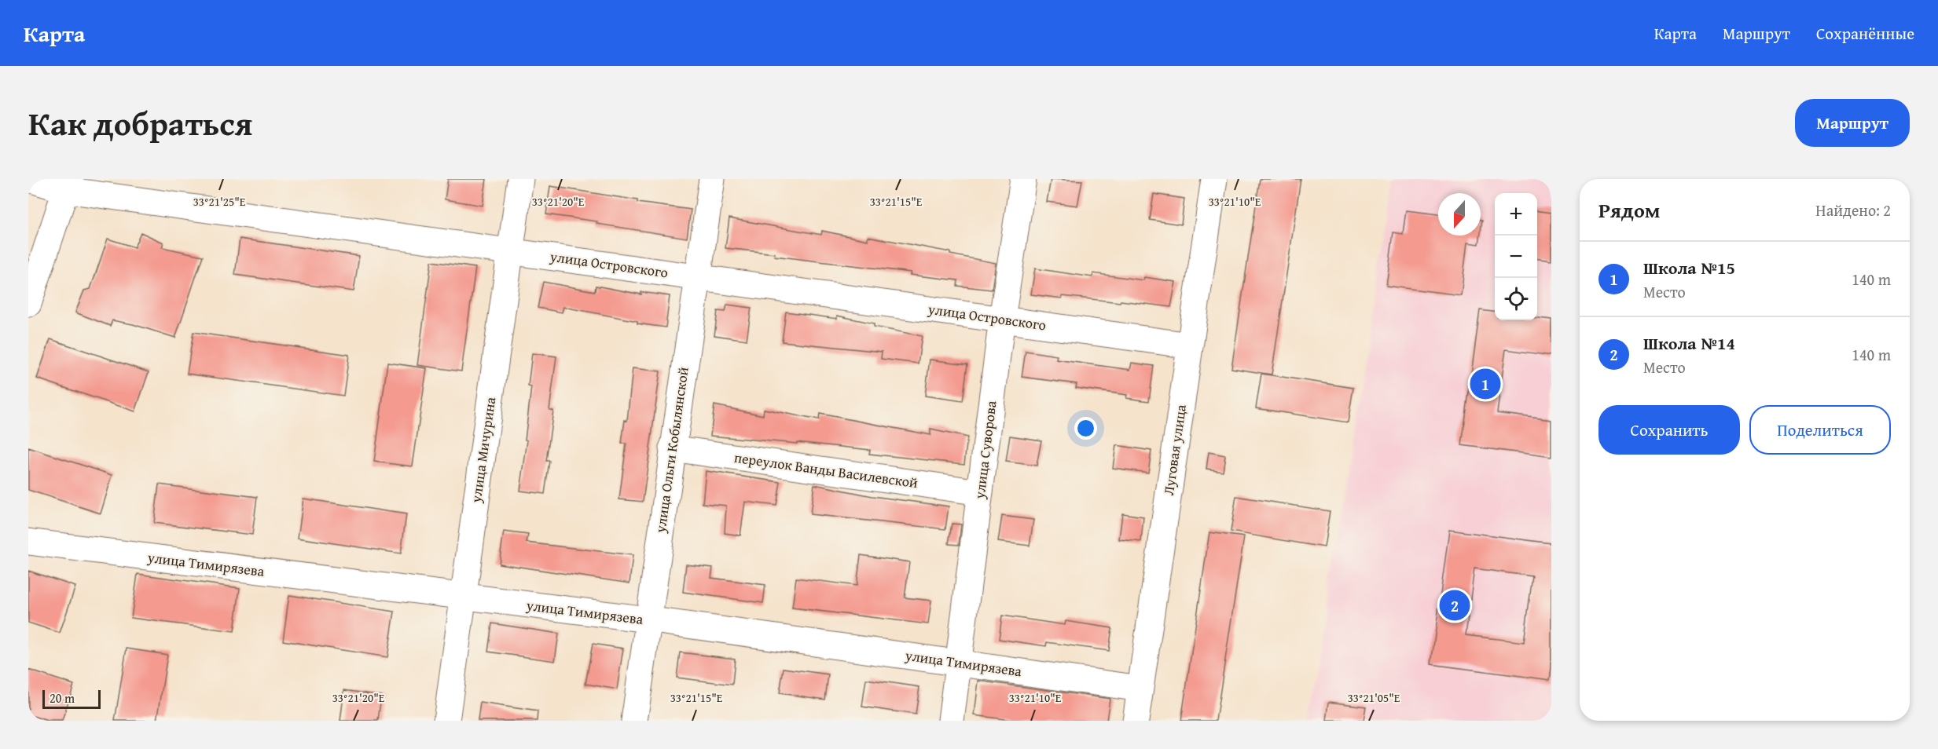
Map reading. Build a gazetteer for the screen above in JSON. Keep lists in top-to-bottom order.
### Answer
{
  "streets": {
    "street": [
      "улица Островского",
      "улица Мичурина",
      "улица Ольги Кобылянской",
      "улица Суворова",
      "Луговая улица",
      "переулок Ванды Василевской",
      "улица Тимирязева"
    ]
  },
  "crossings": [
    ["улица Островского", "улица Мичурина"],
    ["улица Островского", "улица Ольги Кобылянской"],
    ["улица Островского", "улица Суворова"],
    ["улица Островского", "Луговая улица"],
    ["улица Мичурина", "улица Тимирязева"],
    ["улица Ольги Кобылянской", "переулок Ванды Василевской"],
    ["улица Ольги Кобылянской", "улица Тимирязева"],
    ["улица Суворова", "переулок Ванды Василевской"],
    ["улица Суворова", "улица Тимирязева"],
    ["Луговая улица", "улица Тимирязева"]
  ],
  "scale_bar": "20 m",
  "north": "bottom",
  "page": {
    "header": "Карта",
    "nav": ["Карта", "Маршрут", "Сохранённые"],
    "title": "Как добраться",
    "buttons": [
      "Маршрут",
      ["Сохранить", "Поделиться"]
    ],
    "heading": ["Рядом", "Найдено: 2"],
    "map_buttons": ["+", "−"],
    "list": [
      {
        "mark": "1",
        "name": "Школа №15",
        "note": "Место",
        "value": "140 m"
      },
      {
        "mark": "2",
        "name": "Школа №14",
        "note": "Место",
        "value": "140 m"
      }
    ],
    "pins": ["1", "2"],
    "scale": "20 m"
  },
  "coordinates": [
    "33°21'25\"E",
    "33°21'20\"E",
    "33°21'15\"E",
    "33°21'10\"E",
    "33°21'05\"E"
  ]
}
